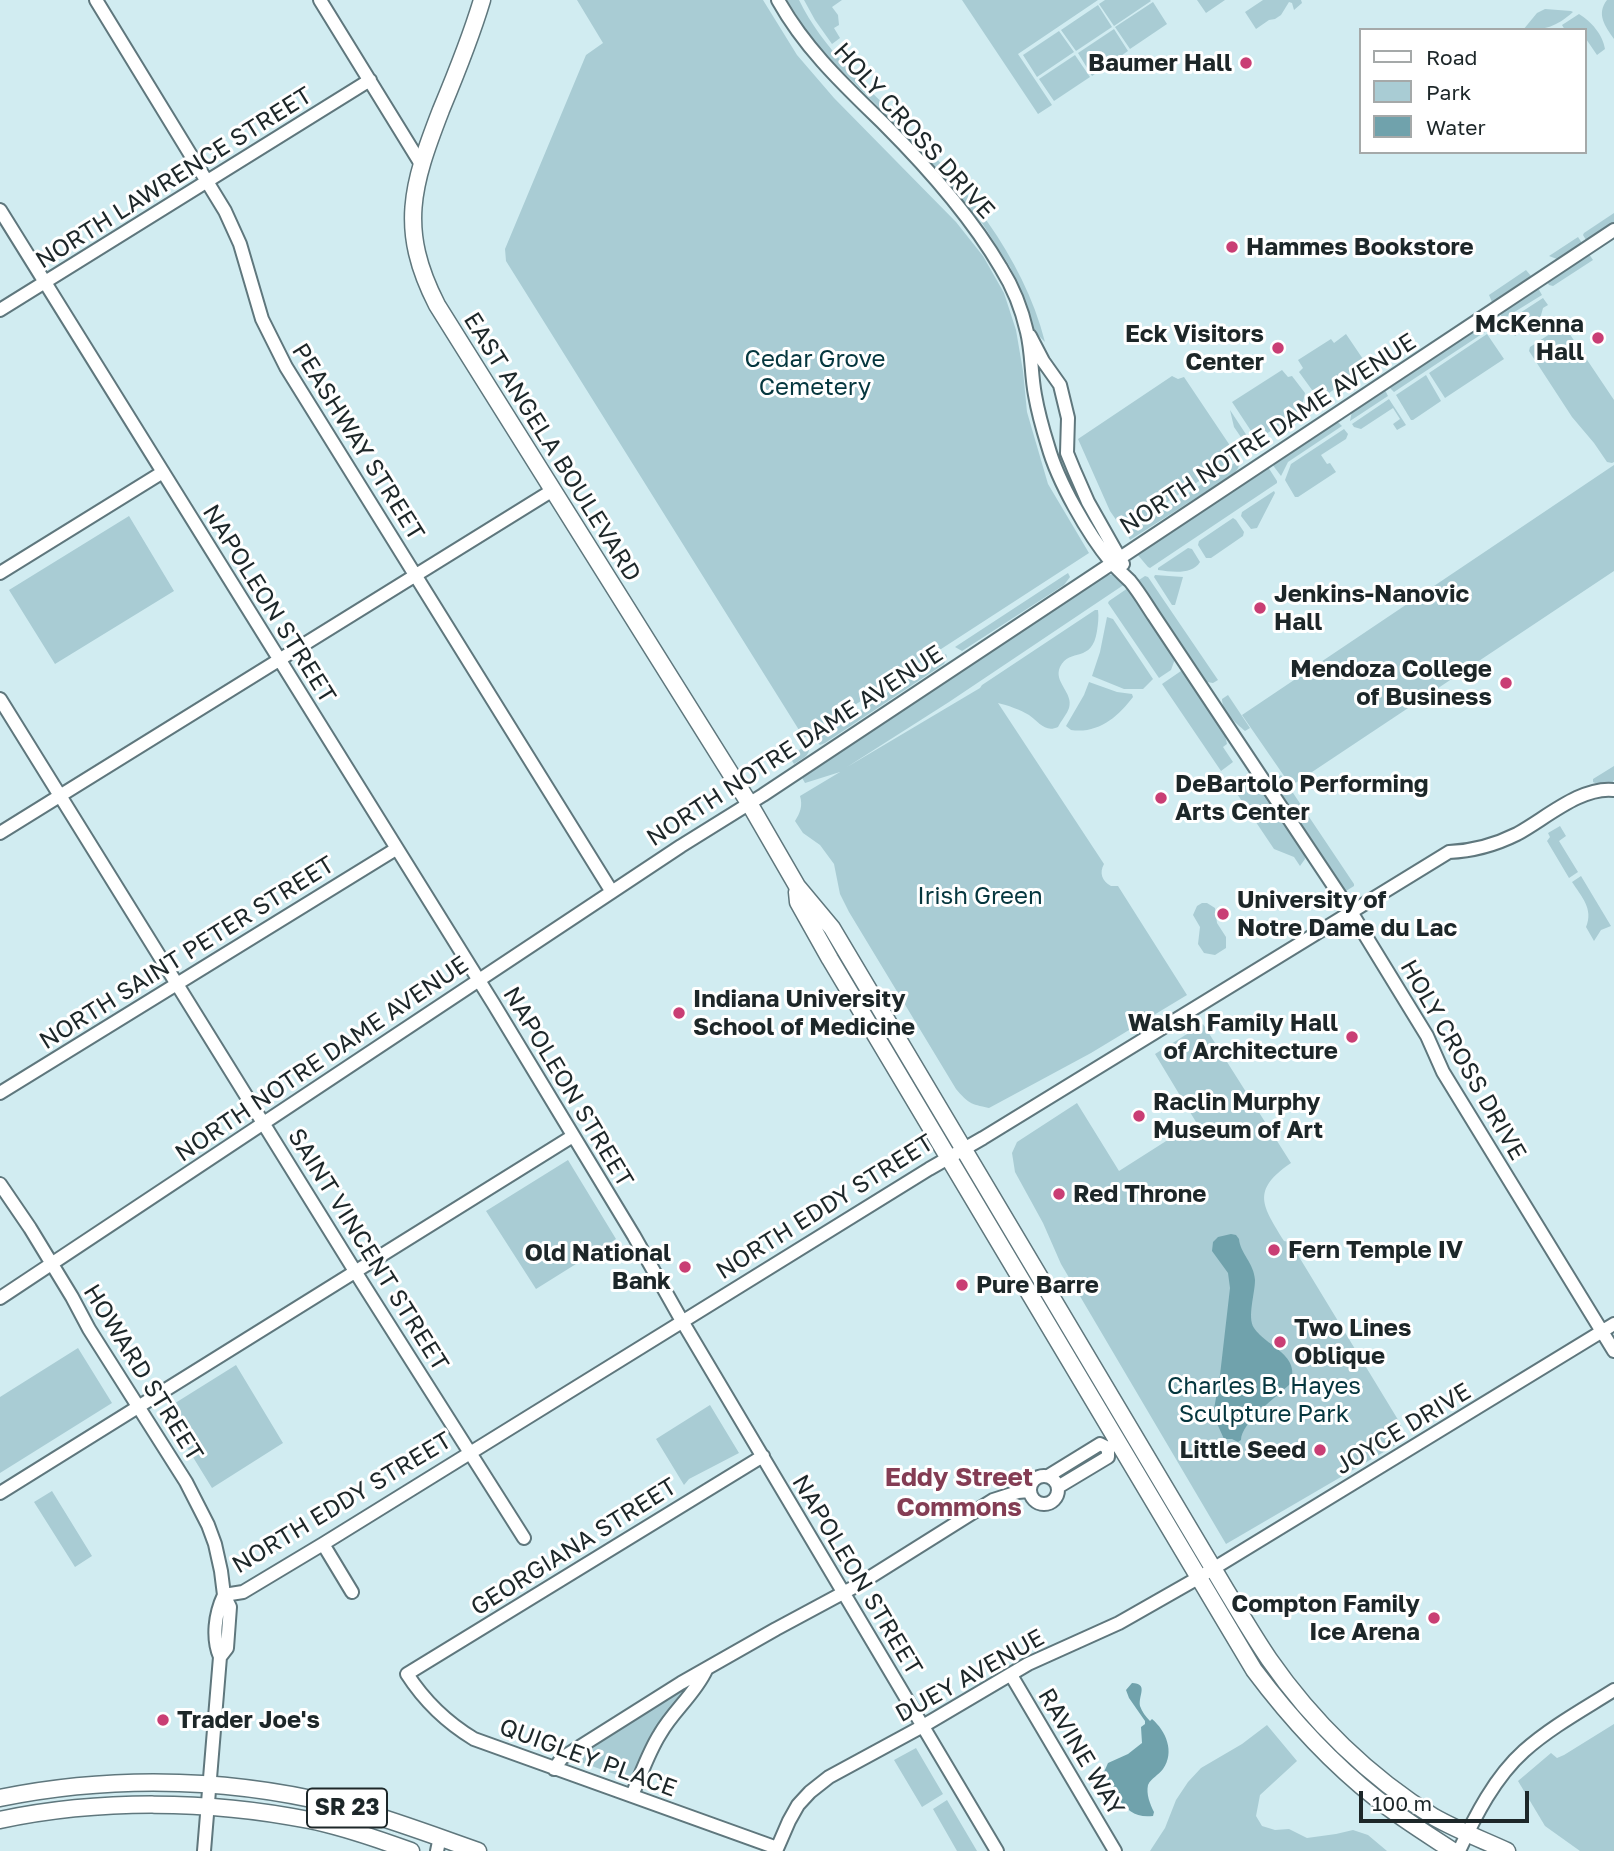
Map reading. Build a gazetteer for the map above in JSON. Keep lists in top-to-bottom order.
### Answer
{
  "streets": {
    "main road": ["EAST ANGELA BOULEVARD", "SR 23"],
    "street": [
      "HOLY CROSS DRIVE",
      "NORTH LAWRENCE STREET",
      "NORTH NOTRE DAME AVENUE",
      "PEASHWAY STREET",
      "NAPOLEON STREET",
      "NORTH SAINT PETER STREET",
      "NORTH EDDY STREET",
      "SAINT VINCENT STREET",
      "HOWARD STREET",
      "JOYCE DRIVE",
      "GEORGIANA STREET",
      "DUEY AVENUE",
      "RAVINE WAY",
      "QUIGLEY PLACE"
    ]
  },
  "crossings": [
    ["HOLY CROSS DRIVE", "NORTH NOTRE DAME AVENUE"],
    ["HOLY CROSS DRIVE", "NORTH EDDY STREET"],
    ["HOLY CROSS DRIVE", "JOYCE DRIVE"],
    ["NORTH LAWRENCE STREET", "PEASHWAY STREET"],
    ["NORTH LAWRENCE STREET", "NAPOLEON STREET"],
    ["NORTH NOTRE DAME AVENUE", "PEASHWAY STREET"],
    ["NORTH NOTRE DAME AVENUE", "EAST ANGELA BOULEVARD"],
    ["NORTH NOTRE DAME AVENUE", "NAPOLEON STREET"],
    ["NORTH NOTRE DAME AVENUE", "SAINT VINCENT STREET"],
    ["NORTH NOTRE DAME AVENUE", "HOWARD STREET"],
    ["EAST ANGELA BOULEVARD", "NORTH EDDY STREET"],
    ["EAST ANGELA BOULEVARD", "JOYCE DRIVE"],
    ["EAST ANGELA BOULEVARD", "DUEY AVENUE"],
    ["NAPOLEON STREET", "NORTH SAINT PETER STREET"],
    ["NAPOLEON STREET", "NORTH EDDY STREET"],
    ["NAPOLEON STREET", "GEORGIANA STREET"],
    ["NAPOLEON STREET", "DUEY AVENUE"],
    ["NORTH SAINT PETER STREET", "SAINT VINCENT STREET"],
    ["NORTH EDDY STREET", "SAINT VINCENT STREET"],
    ["NORTH EDDY STREET", "HOWARD STREET"],
    ["HOWARD STREET", "SR 23"],
    ["JOYCE DRIVE", "DUEY AVENUE"],
    ["GEORGIANA STREET", "QUIGLEY PLACE"],
    ["DUEY AVENUE", "RAVINE WAY"],
    ["DUEY AVENUE", "QUIGLEY PLACE"]
  ],
  "districts": ["Eddy Street Commons"],
  "parks": ["Cedar Grove Cemetery", "Irish Green", "Charles B. Hayes Sculpture Park"],
  "places": [
    "Baumer Hall",
    "Hammes Bookstore",
    "McKenna Hall",
    "Eck Visitors Center",
    "Jenkins-Nanovic Hall",
    "Mendoza College of Business",
    "DeBartolo Performing Arts Center",
    "University of Notre Dame du Lac",
    "Indiana University School of Medicine",
    "Walsh Family Hall of Architecture",
    "Raclin Murphy Museum of Art",
    "Red Throne",
    "Fern Temple IV",
    "Old National Bank",
    "Pure Barre",
    "Two Lines Oblique",
    "Little Seed",
    "Compton Family Ice Arena",
    "Trader Joe's"
  ],
  "legend": ["Road", "Park", "Water"],
  "scale_bar": "100 m"
}
